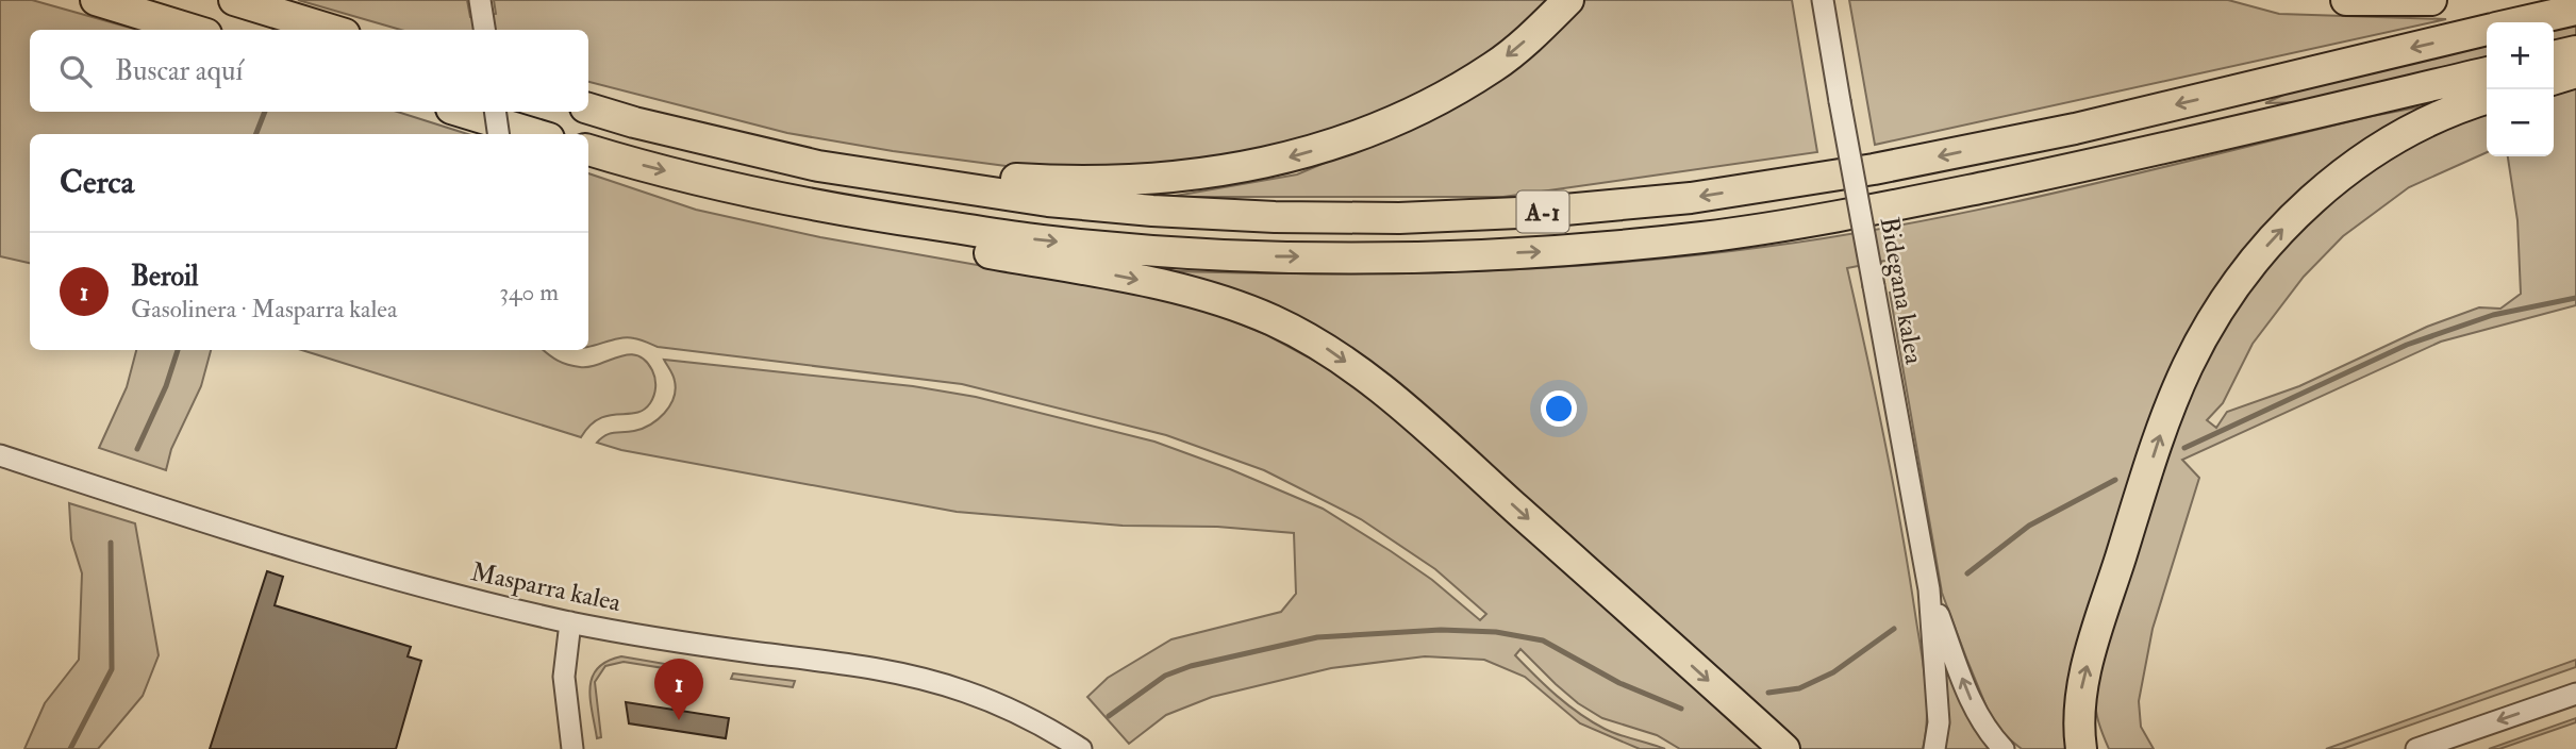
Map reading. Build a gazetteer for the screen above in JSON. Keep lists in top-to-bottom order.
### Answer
{
  "streets": {
    "highway": ["A-1"],
    "street": ["Bidegana kalea", "Masparra kalea"]
  },
  "page": {
    "map_buttons": ["+", "−"],
    "search": "Buscar aquí",
    "heading": "Cerca",
    "list": [
      {
        "mark": "1",
        "name": "Beroil",
        "note": "Gasolinera · Masparra kalea",
        "value": "340 m"
      }
    ],
    "pins": "1"
  }
}
